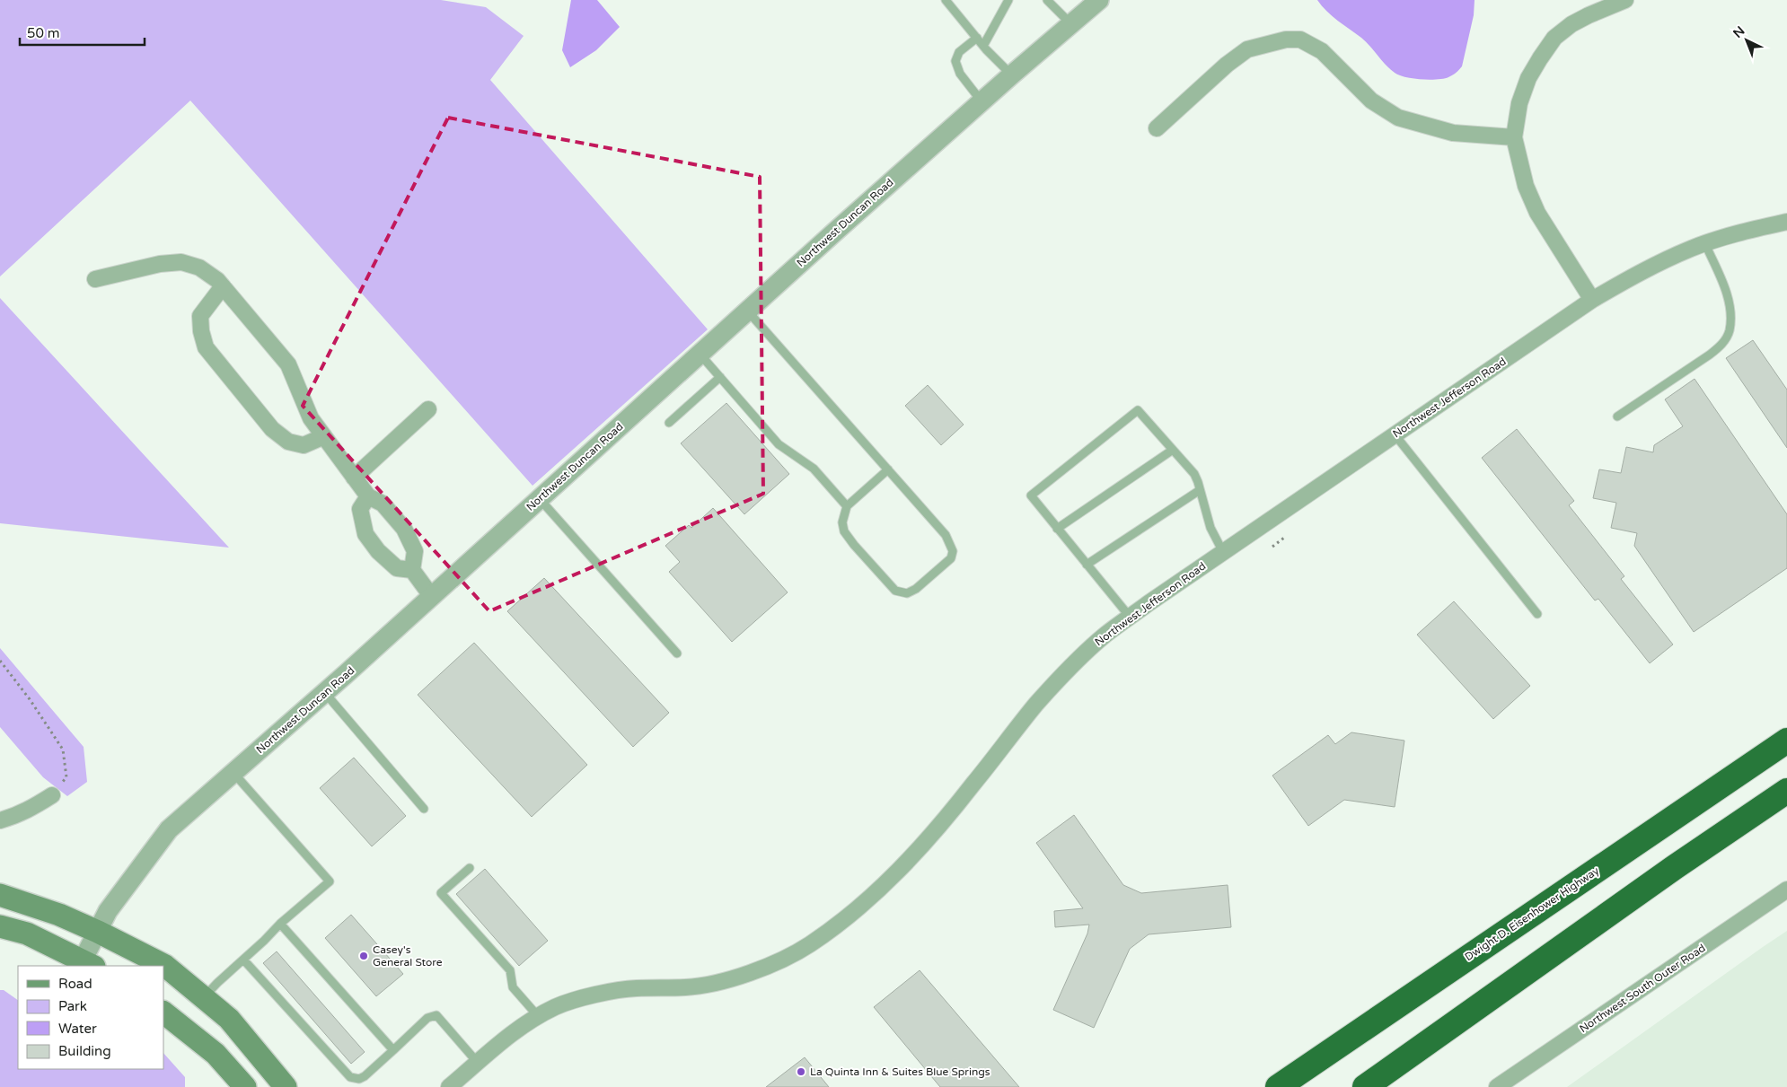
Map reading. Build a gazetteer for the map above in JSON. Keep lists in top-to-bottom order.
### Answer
{
  "streets": {
    "highway": ["Dwight D. Eisenhower Highway"],
    "street": ["Northwest Duncan Road", "Northwest Jefferson Road", "Northwest South Outer Road"]
  },
  "places": ["Casey's General Store", "La Quinta Inn & Suites Blue Springs"],
  "legend": [
    "Road",
    "Park",
    "Water",
    "Building"
  ],
  "scale_bar": "50 m",
  "north": "top left"
}
